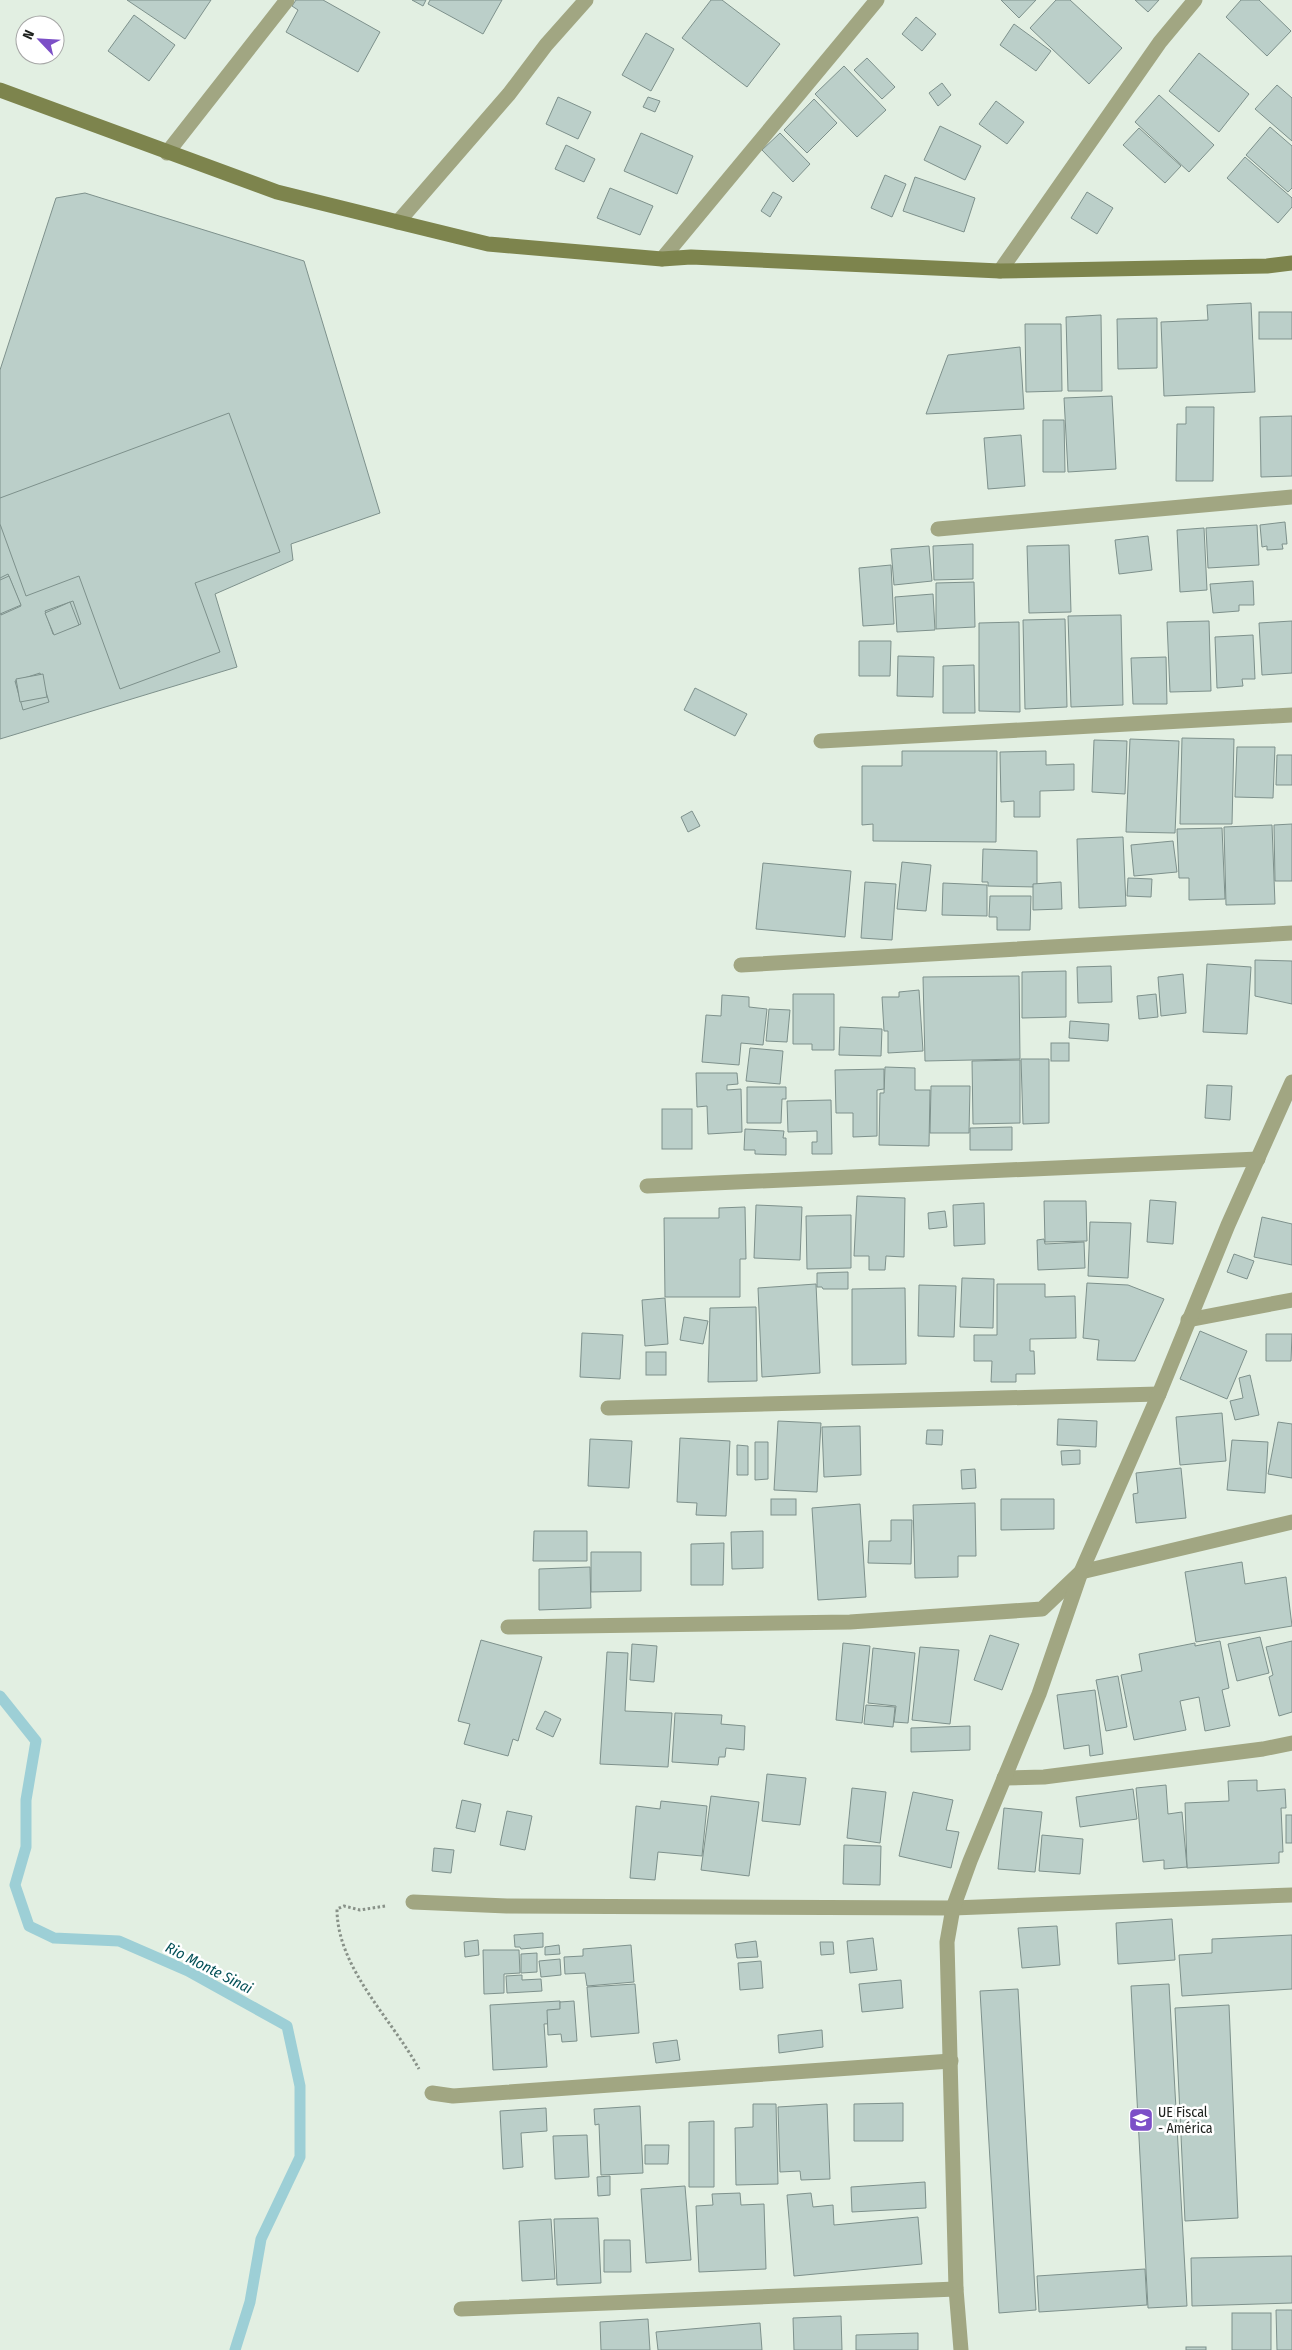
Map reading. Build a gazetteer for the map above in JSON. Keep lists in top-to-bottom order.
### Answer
{
  "water": ["Rio Monte Sinai"],
  "places": {
    "school or university": ["UE Fiscal - América"]
  },
  "north": "top left"
}
